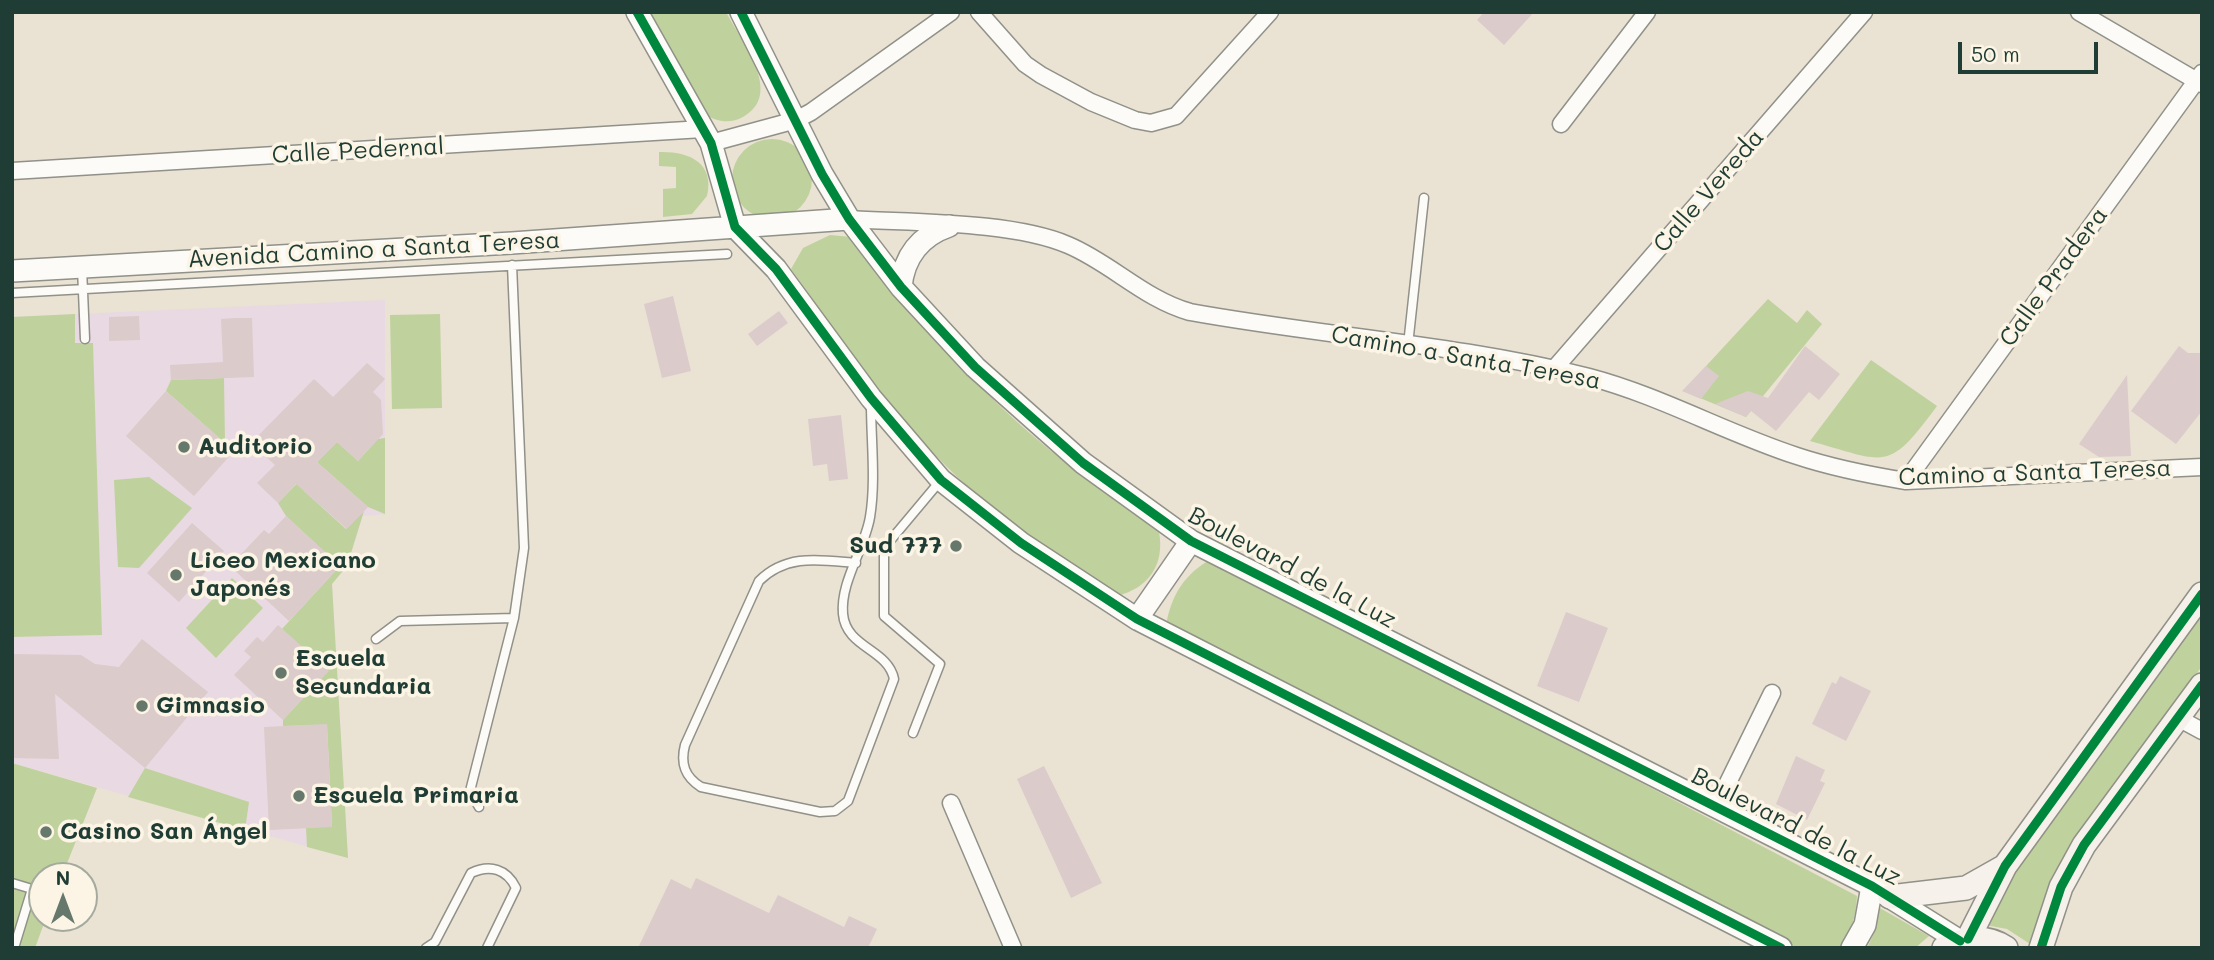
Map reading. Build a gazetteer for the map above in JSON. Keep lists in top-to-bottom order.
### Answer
{
  "streets": {
    "street": [
      "Calle Pedernal",
      "Calle Vereda",
      "Avenida Camino a Santa Teresa",
      "Calle Pradera",
      "Camino a Santa Teresa",
      "Boulevard de la Luz"
    ]
  },
  "crossings": [
    ["Calle Pedernal", "Boulevard de la Luz"],
    ["Calle Vereda", "Camino a Santa Teresa"],
    ["Avenida Camino a Santa Teresa", "Camino a Santa Teresa"],
    ["Calle Pradera", "Camino a Santa Teresa"],
    ["Camino a Santa Teresa", "Boulevard de la Luz"]
  ],
  "places": [
    "Auditorio",
    "Sud 777",
    "Liceo Mexicano Japonés",
    "Escuela Secundaria",
    "Gimnasio",
    "Escuela Primaria",
    "Casino San Ángel"
  ],
  "scale_bar": "50 m",
  "north": "top"
}
